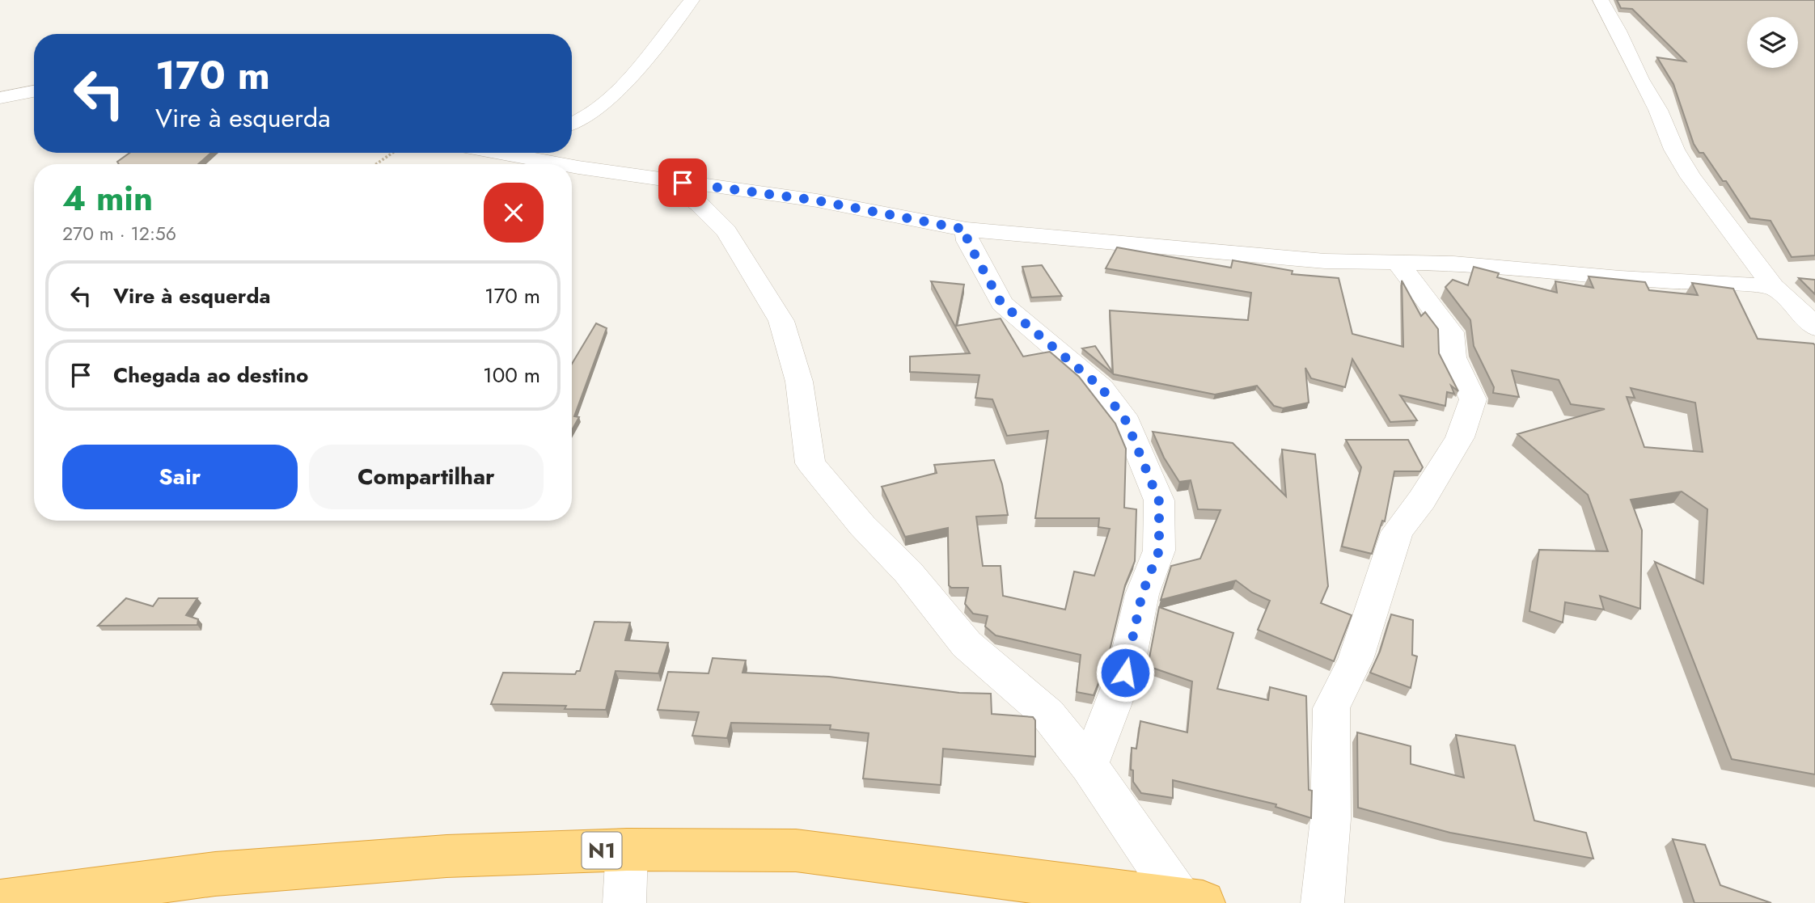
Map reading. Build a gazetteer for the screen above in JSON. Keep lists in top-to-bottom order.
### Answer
{
  "streets": {
    "highway": ["N1"]
  },
  "page": {
    "turn": ["170 m", "Vire à esquerda"],
    "heading": ["4 min", "270 m · 12:56"],
    "list": [
      {
        "name": "Vire à esquerda",
        "value": "170 m"
      },
      {
        "name": "Chegada ao destino",
        "value": "100 m"
      }
    ],
    "buttons": ["Sair", "Compartilhar"]
  }
}
